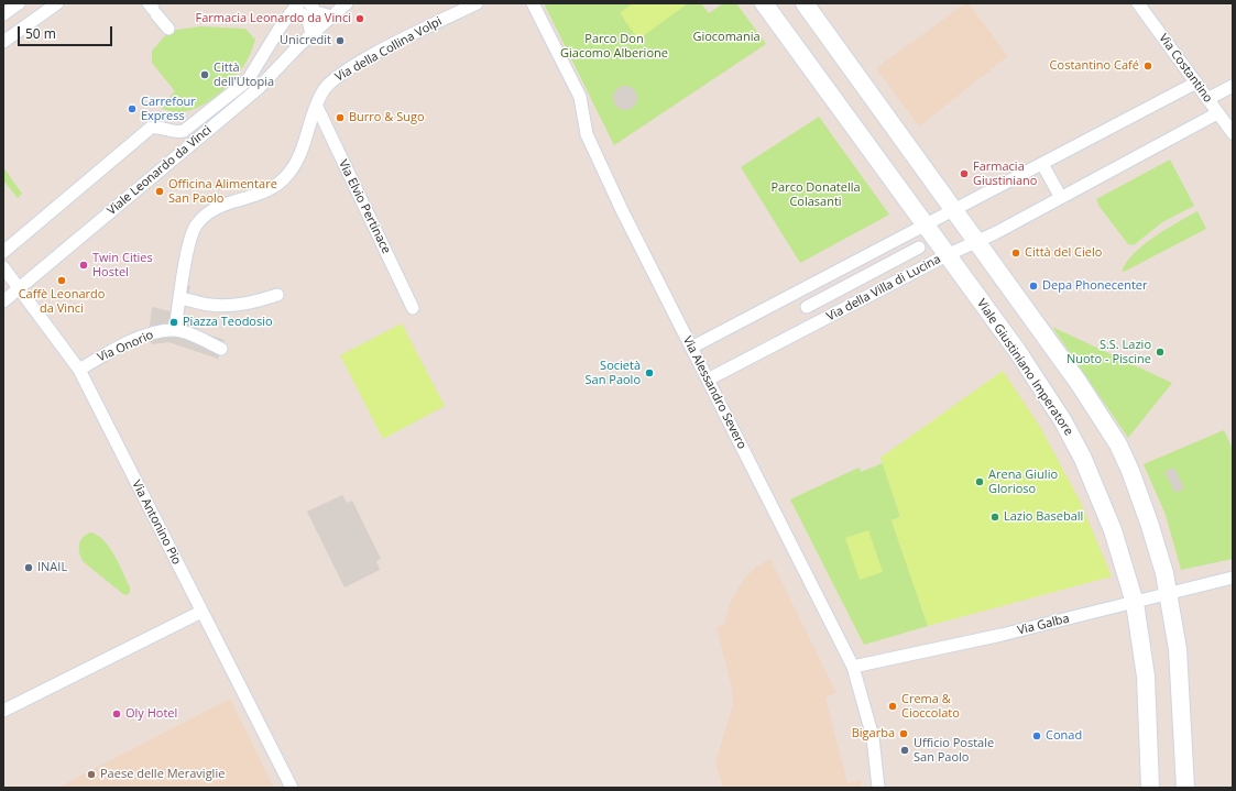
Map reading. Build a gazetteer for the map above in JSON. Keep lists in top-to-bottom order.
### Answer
{
  "streets": {
    "street": [
      "Via della Collina Volpi",
      "Via Costantino",
      "Viale Leonardo da Vinci",
      "Via Elvio Pertinace",
      "Via della Villa di Lucina",
      "Via Onorio",
      "Viale Giustiniano Imperatore",
      "Via Alessandro Severo",
      "Via Antonino Pio",
      "Via Galba"
    ]
  },
  "crossings": [
    ["Via della Collina Volpi", "Via Elvio Pertinace"],
    ["Via Costantino", "Via della Villa di Lucina"],
    ["Viale Leonardo da Vinci", "Via Antonino Pio"],
    ["Via della Villa di Lucina", "Viale Giustiniano Imperatore"],
    ["Via della Villa di Lucina", "Via Alessandro Severo"],
    ["Via Onorio", "Via Antonino Pio"],
    ["Viale Giustiniano Imperatore", "Via Galba"],
    ["Via Alessandro Severo", "Via Galba"]
  ],
  "parks": ["Giocomania", "Parco Don Giacomo Alberione", "Parco Donatella Colasanti"],
  "places": [
    "Farmacia Leonardo da Vinci",
    "Unicredit",
    "Costantino Café",
    "Città dell'Utopia",
    "Carrefour Express",
    "Burro & Sugo",
    "Farmacia Giustiniano",
    "Officina Alimentare San Paolo",
    "Città del Cielo",
    "Twin Cities Hostel",
    "Caffè Leonardo da Vinci",
    "Depa Phonecenter",
    "Piazza Teodosio",
    "S.S. Lazio Nuoto - Piscine",
    "Società San Paolo",
    "Arena Giulio Glorioso",
    "Lazio Baseball",
    "INAIL",
    "Crema & Cioccolato",
    "Oly Hotel",
    "Bigarba",
    "Conad",
    "Ufficio Postale San Paolo",
    "Paese delle Meraviglie"
  ],
  "scale_bar": "50 m"
}
